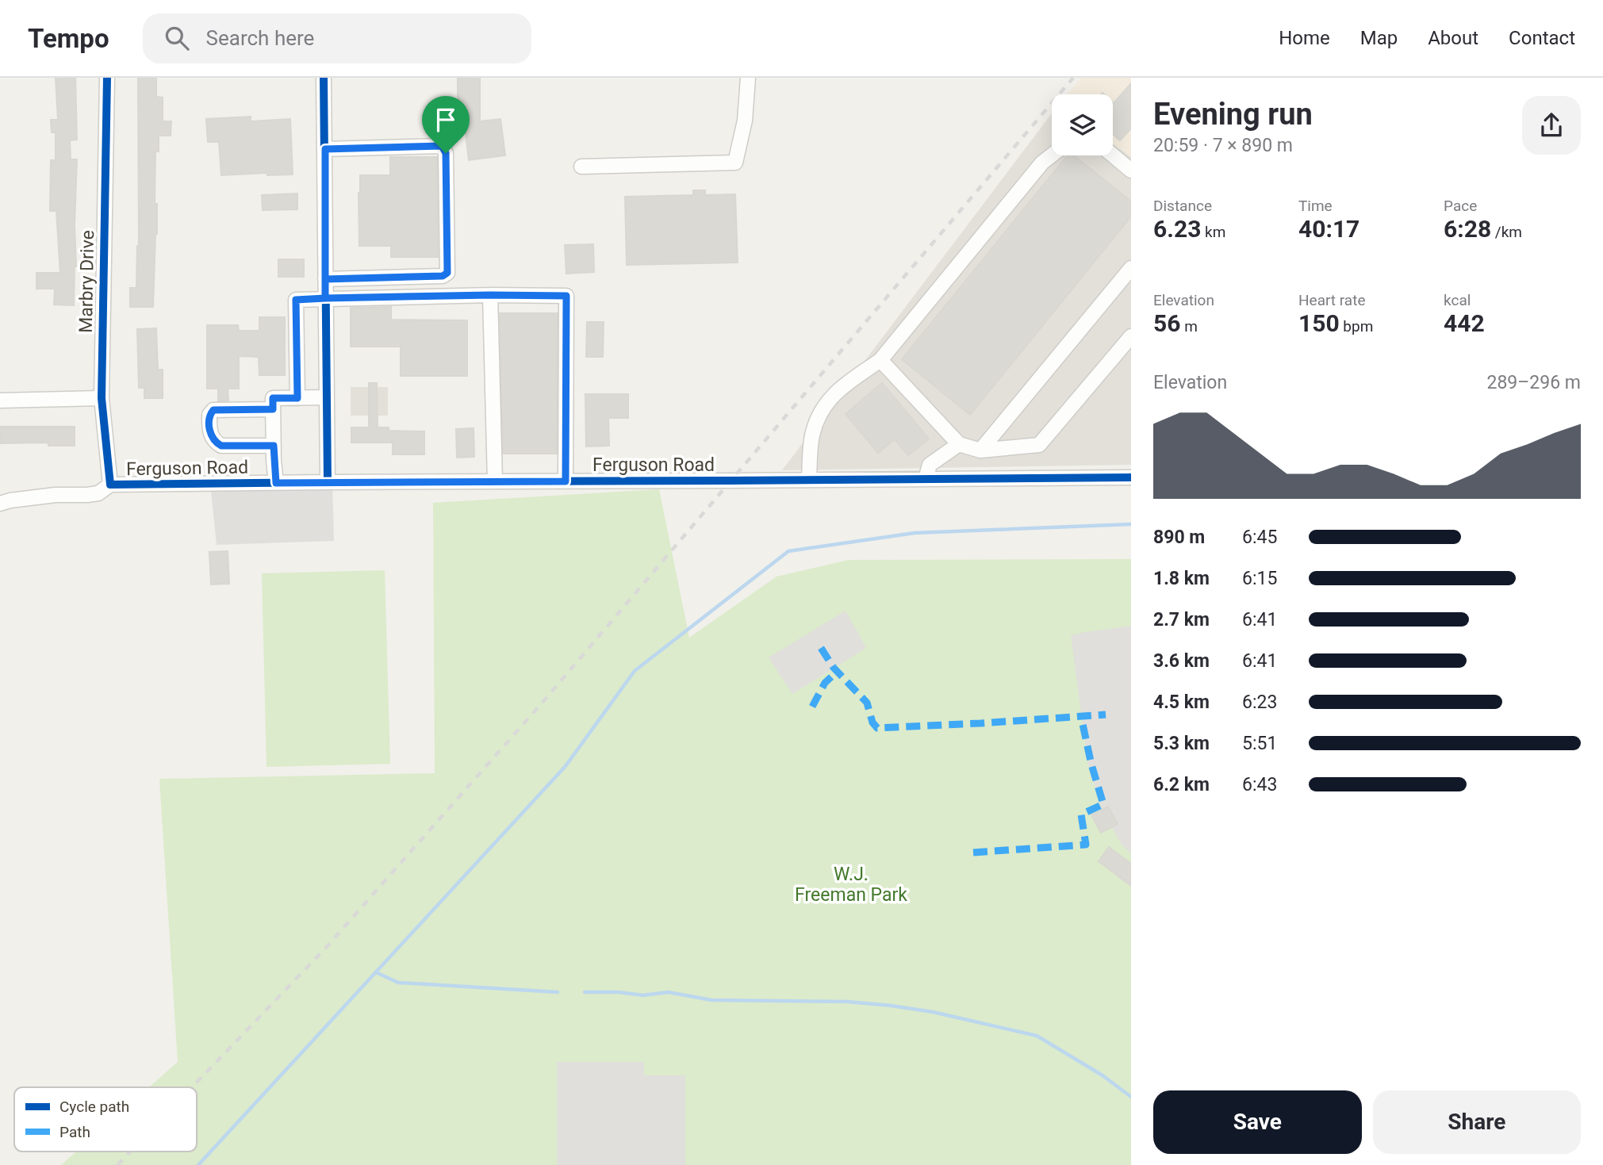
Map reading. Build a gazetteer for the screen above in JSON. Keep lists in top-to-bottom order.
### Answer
{
  "streets": {
    "street": ["Marbry Drive", "Ferguson Road"]
  },
  "crossings": [
    ["Marbry Drive", "Ferguson Road"]
  ],
  "parks": ["W.J. Freeman Park"],
  "legend": ["Cycle path", "Path"],
  "page": {
    "header": "Tempo",
    "search": "Search here",
    "nav": [
      "Home",
      "Map",
      "About",
      "Contact"
    ],
    "heading": ["Evening run", "20:59 · 7 × 890 m"],
    "stats": [
      ["Distance", "6.23 km"],
      ["Time", "40:17"],
      ["Pace", "6:28 /km"],
      ["Elevation", "56 m"],
      ["Heart rate", "150 bpm"],
      ["kcal", "442"]
    ],
    "chart": ["Elevation", "289–296 m"],
    "list": [
      {
        "name": "890 m",
        "note": "6:45"
      },
      {
        "name": "1.8 km",
        "note": "6:15"
      },
      {
        "name": "2.7 km",
        "note": "6:41"
      },
      {
        "name": "3.6 km",
        "note": "6:41"
      },
      {
        "name": "4.5 km",
        "note": "6:23"
      },
      {
        "name": "5.3 km",
        "note": "5:51"
      },
      {
        "name": "6.2 km",
        "note": "6:43"
      }
    ],
    "buttons": ["Save", "Share"]
  }
}
